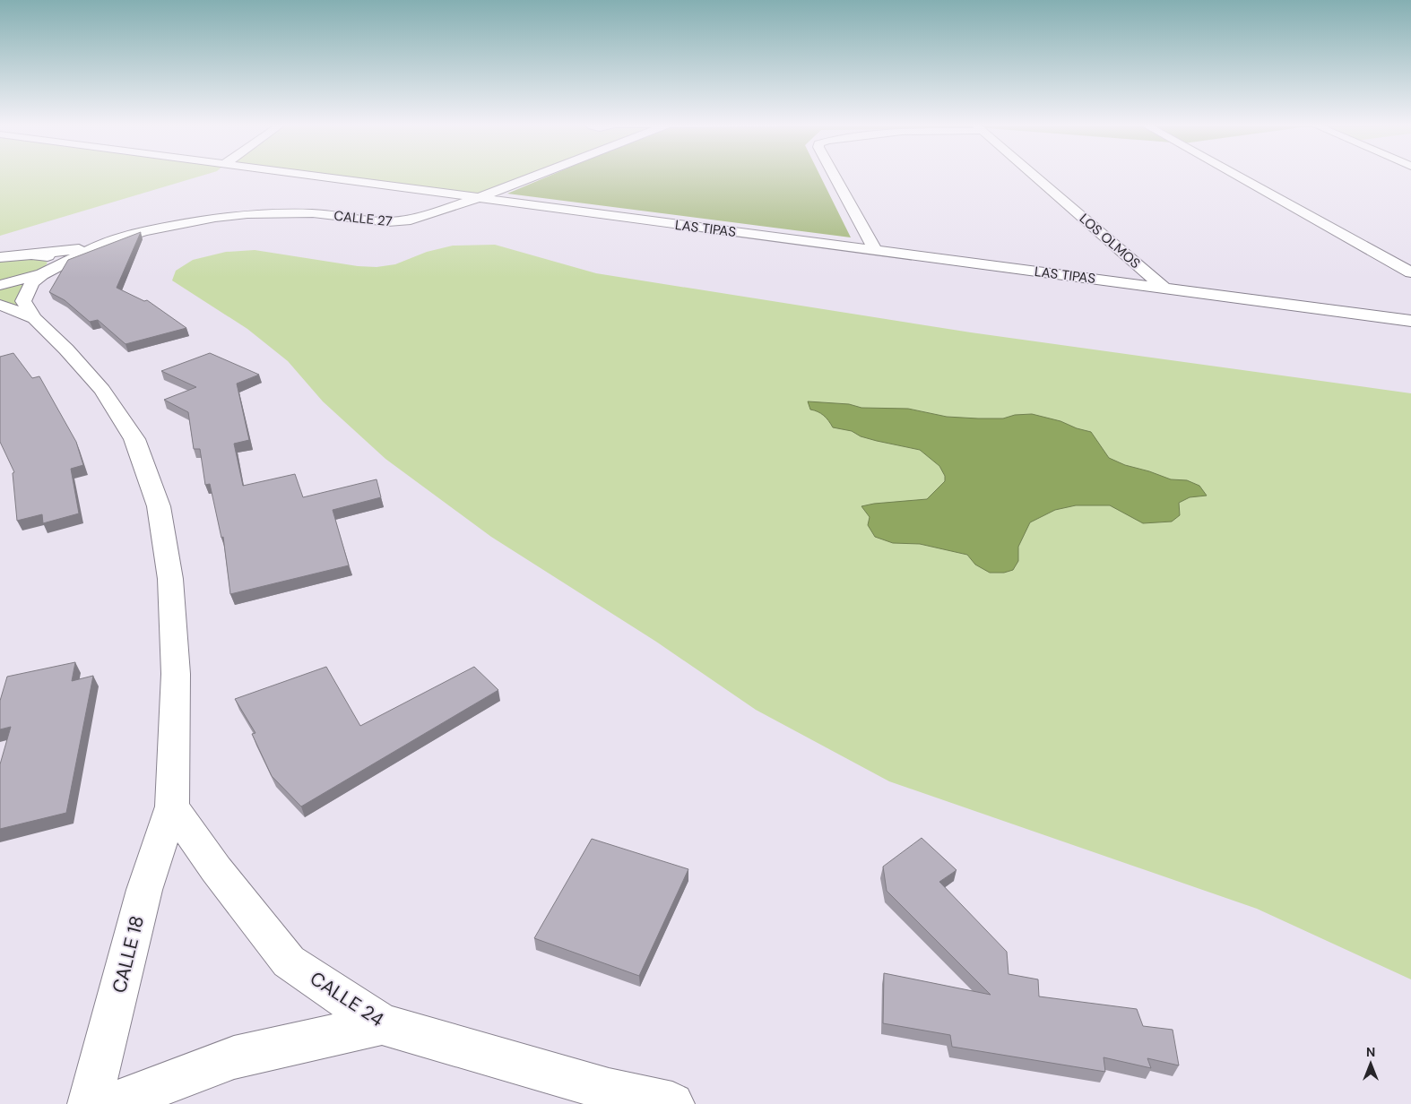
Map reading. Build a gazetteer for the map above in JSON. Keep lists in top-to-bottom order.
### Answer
{
  "streets": {
    "street": [
      "CALLE 27",
      "LAS TIPAS",
      "LOS OLMOS",
      "CALLE 18",
      "CALLE 24"
    ]
  },
  "crossings": [
    ["CALLE 27", "LAS TIPAS"],
    ["LAS TIPAS", "LOS OLMOS"],
    ["CALLE 18", "CALLE 24"]
  ],
  "north": "top"
}
